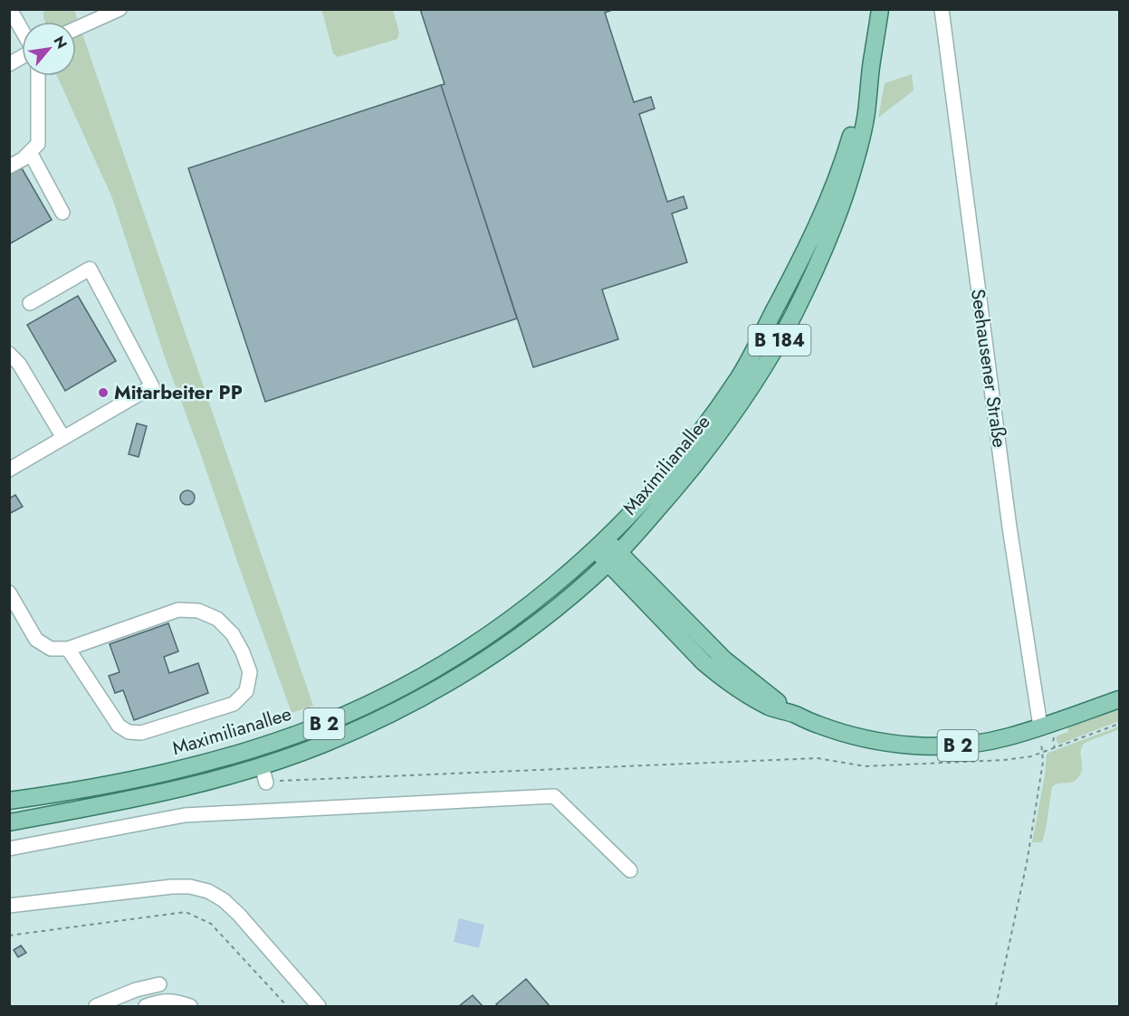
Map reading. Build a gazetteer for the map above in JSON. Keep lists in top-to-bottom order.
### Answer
{
  "streets": {
    "main road": ["B 184", "Maximilianallee", "B 2"],
    "street": ["Seehausener Straße"]
  },
  "crossings": [
    ["B 184", "Maximilianallee"],
    ["B 184", "B 2"],
    ["Seehausener Straße", "B 2"],
    ["Maximilianallee", "B 2"]
  ],
  "places": ["Mitarbeiter PP"],
  "north": "top right"
}
